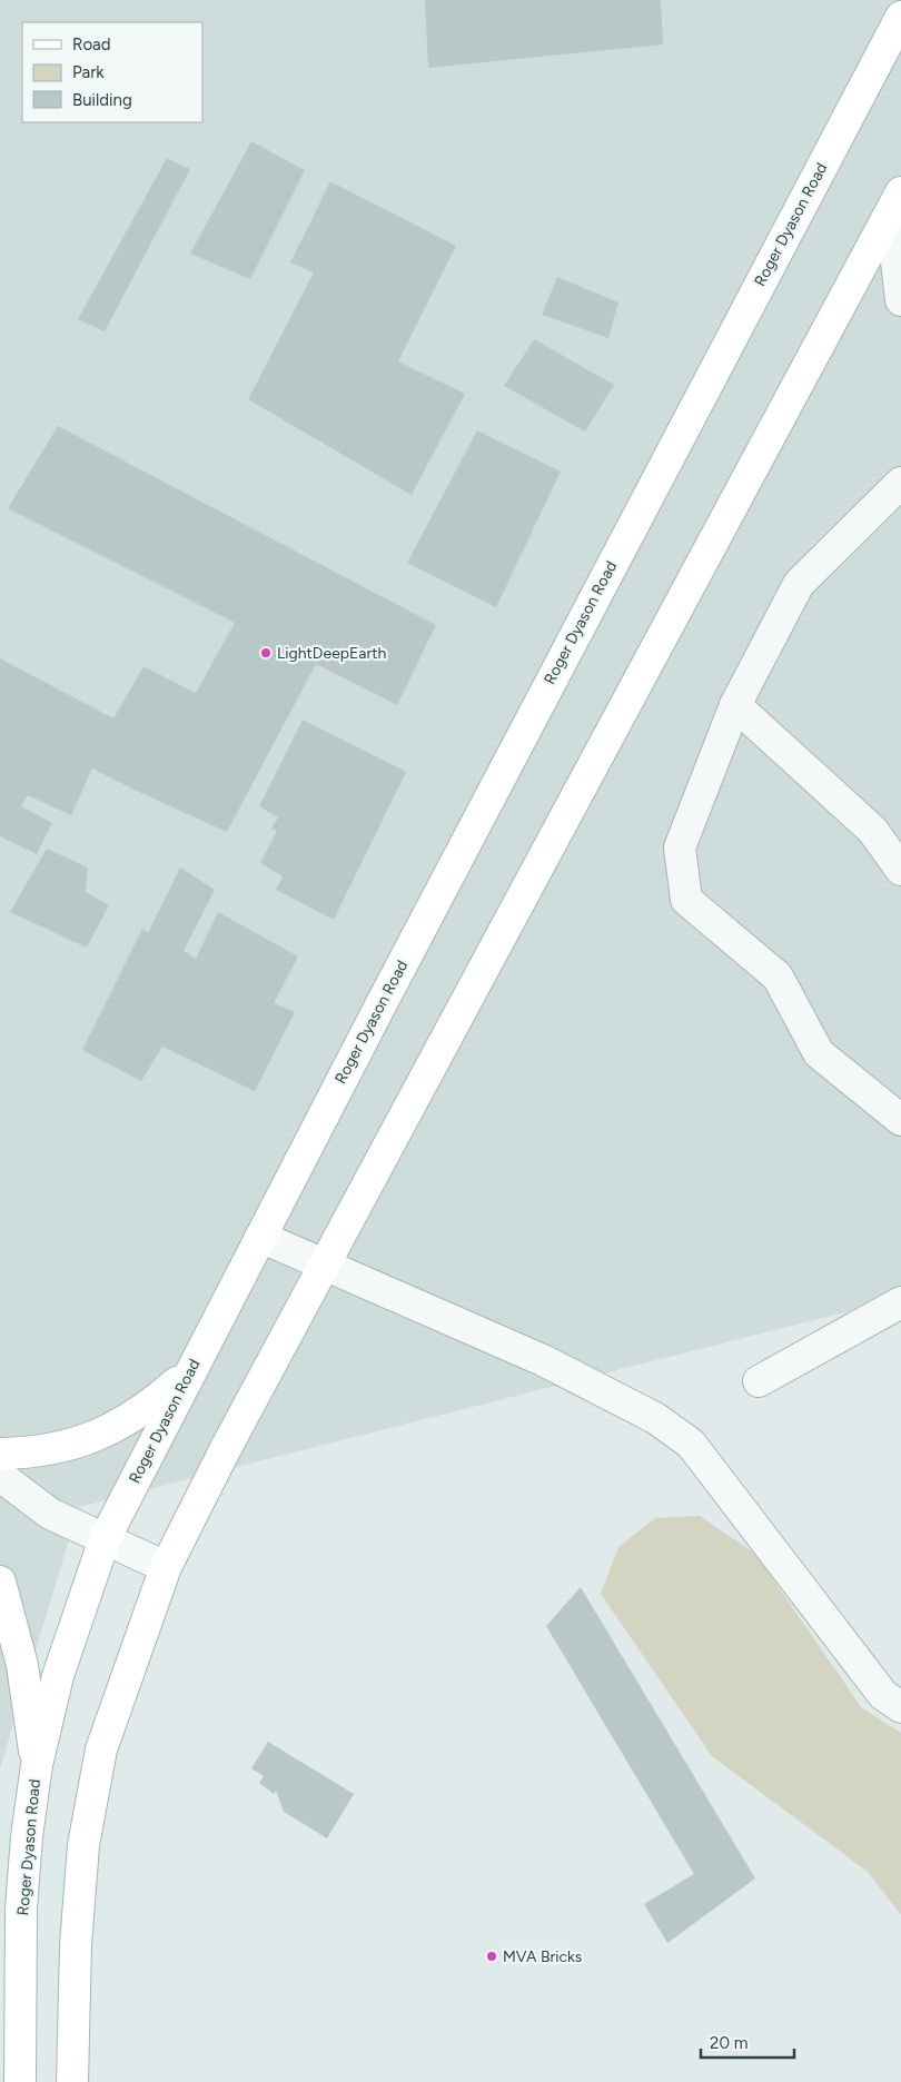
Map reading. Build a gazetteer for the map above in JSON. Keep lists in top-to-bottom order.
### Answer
{
  "streets": {
    "main road": ["Roger Dyason Road"]
  },
  "places": ["LightDeepEarth", "MVA Bricks"],
  "legend": ["Road", "Park", "Building"],
  "scale_bar": "20 m"
}
